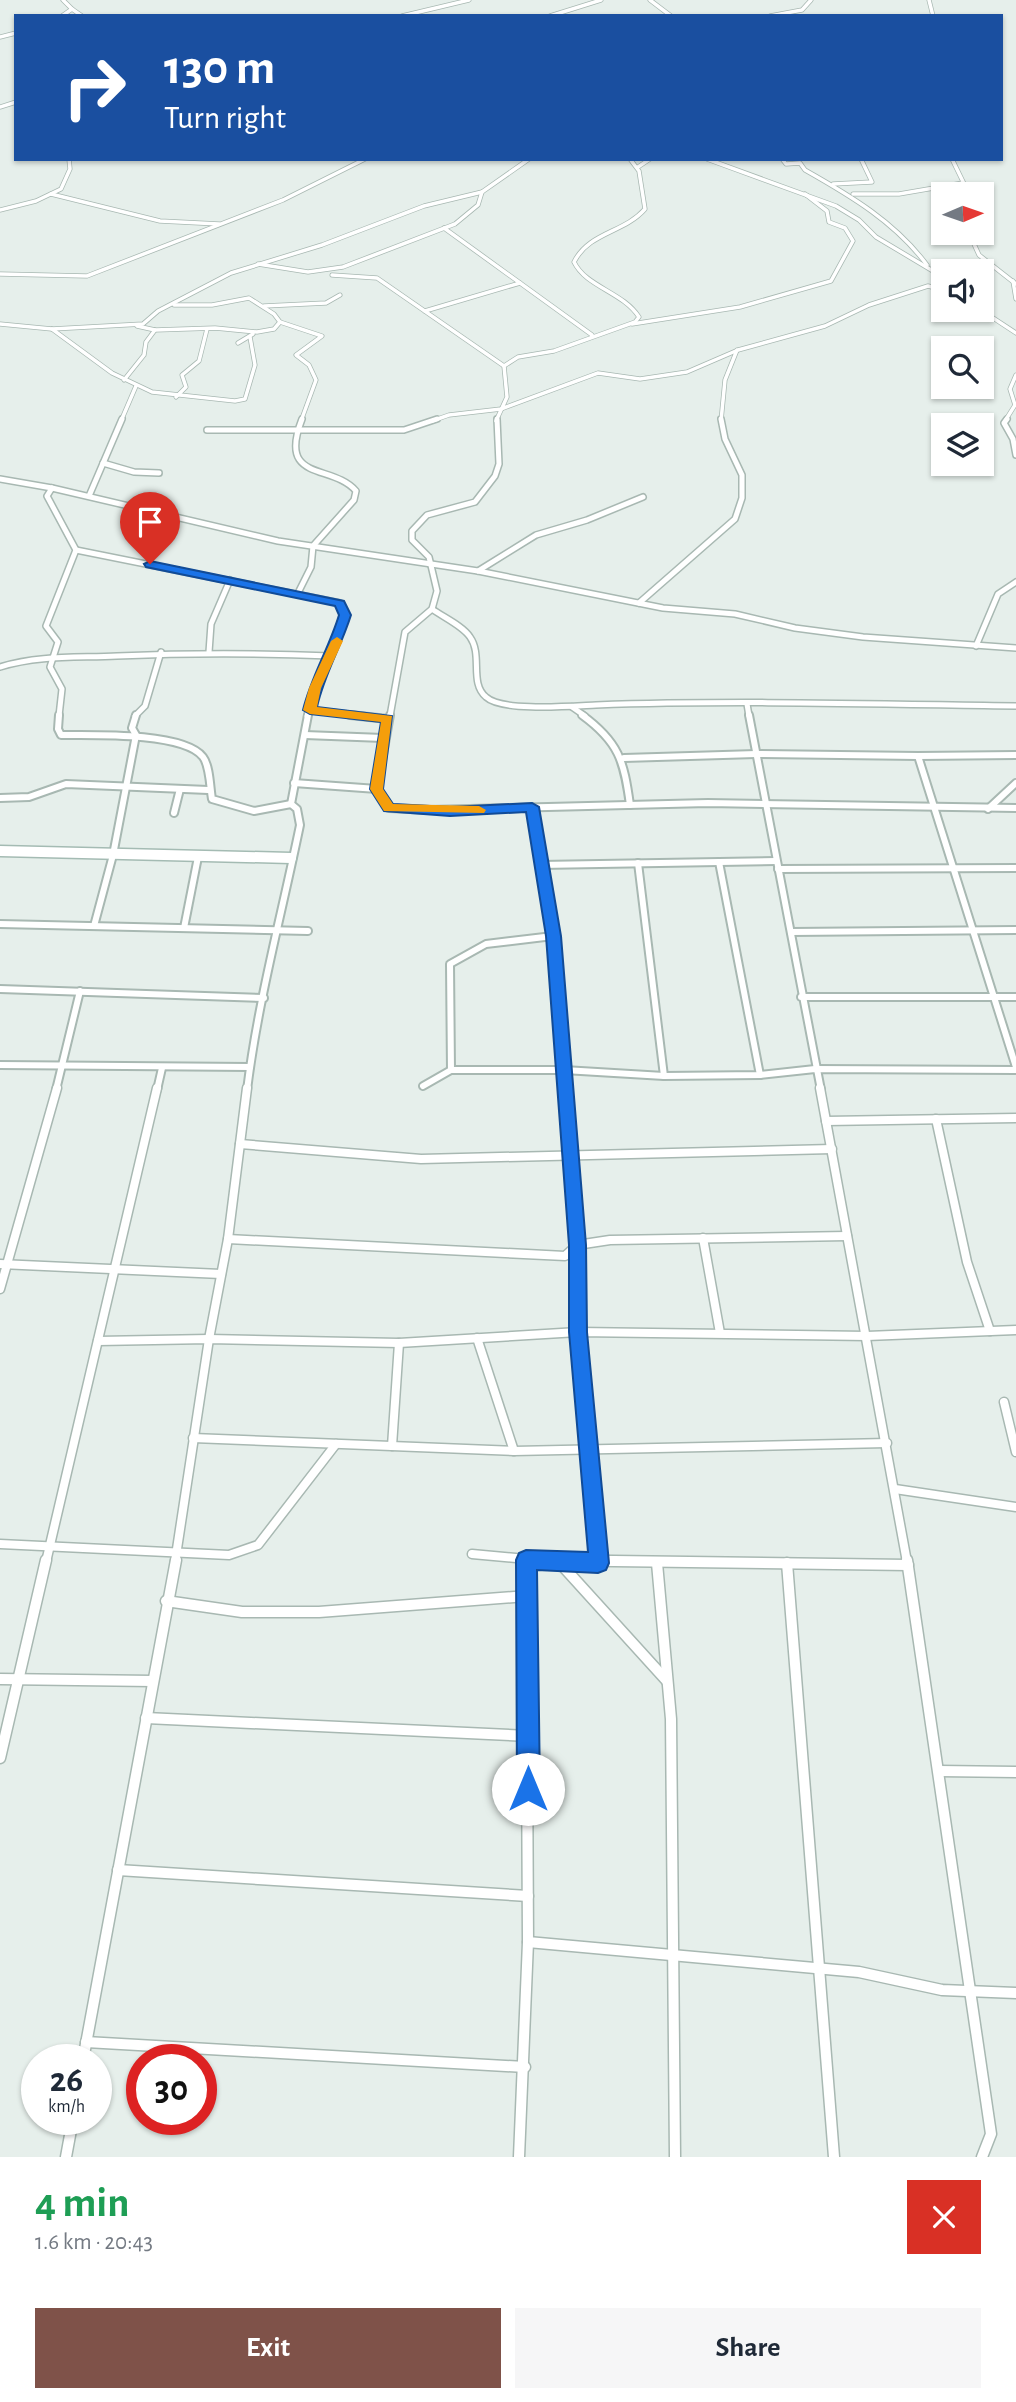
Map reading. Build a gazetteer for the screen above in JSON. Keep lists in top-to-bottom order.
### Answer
{
  "north": "right",
  "page": {
    "turn": ["130 m", "Turn right"],
    "speed": "26 km/h",
    "limit": "30",
    "heading": ["4 min", "1.6 km · 20:43"],
    "buttons": ["Exit", "Share"]
  }
}
